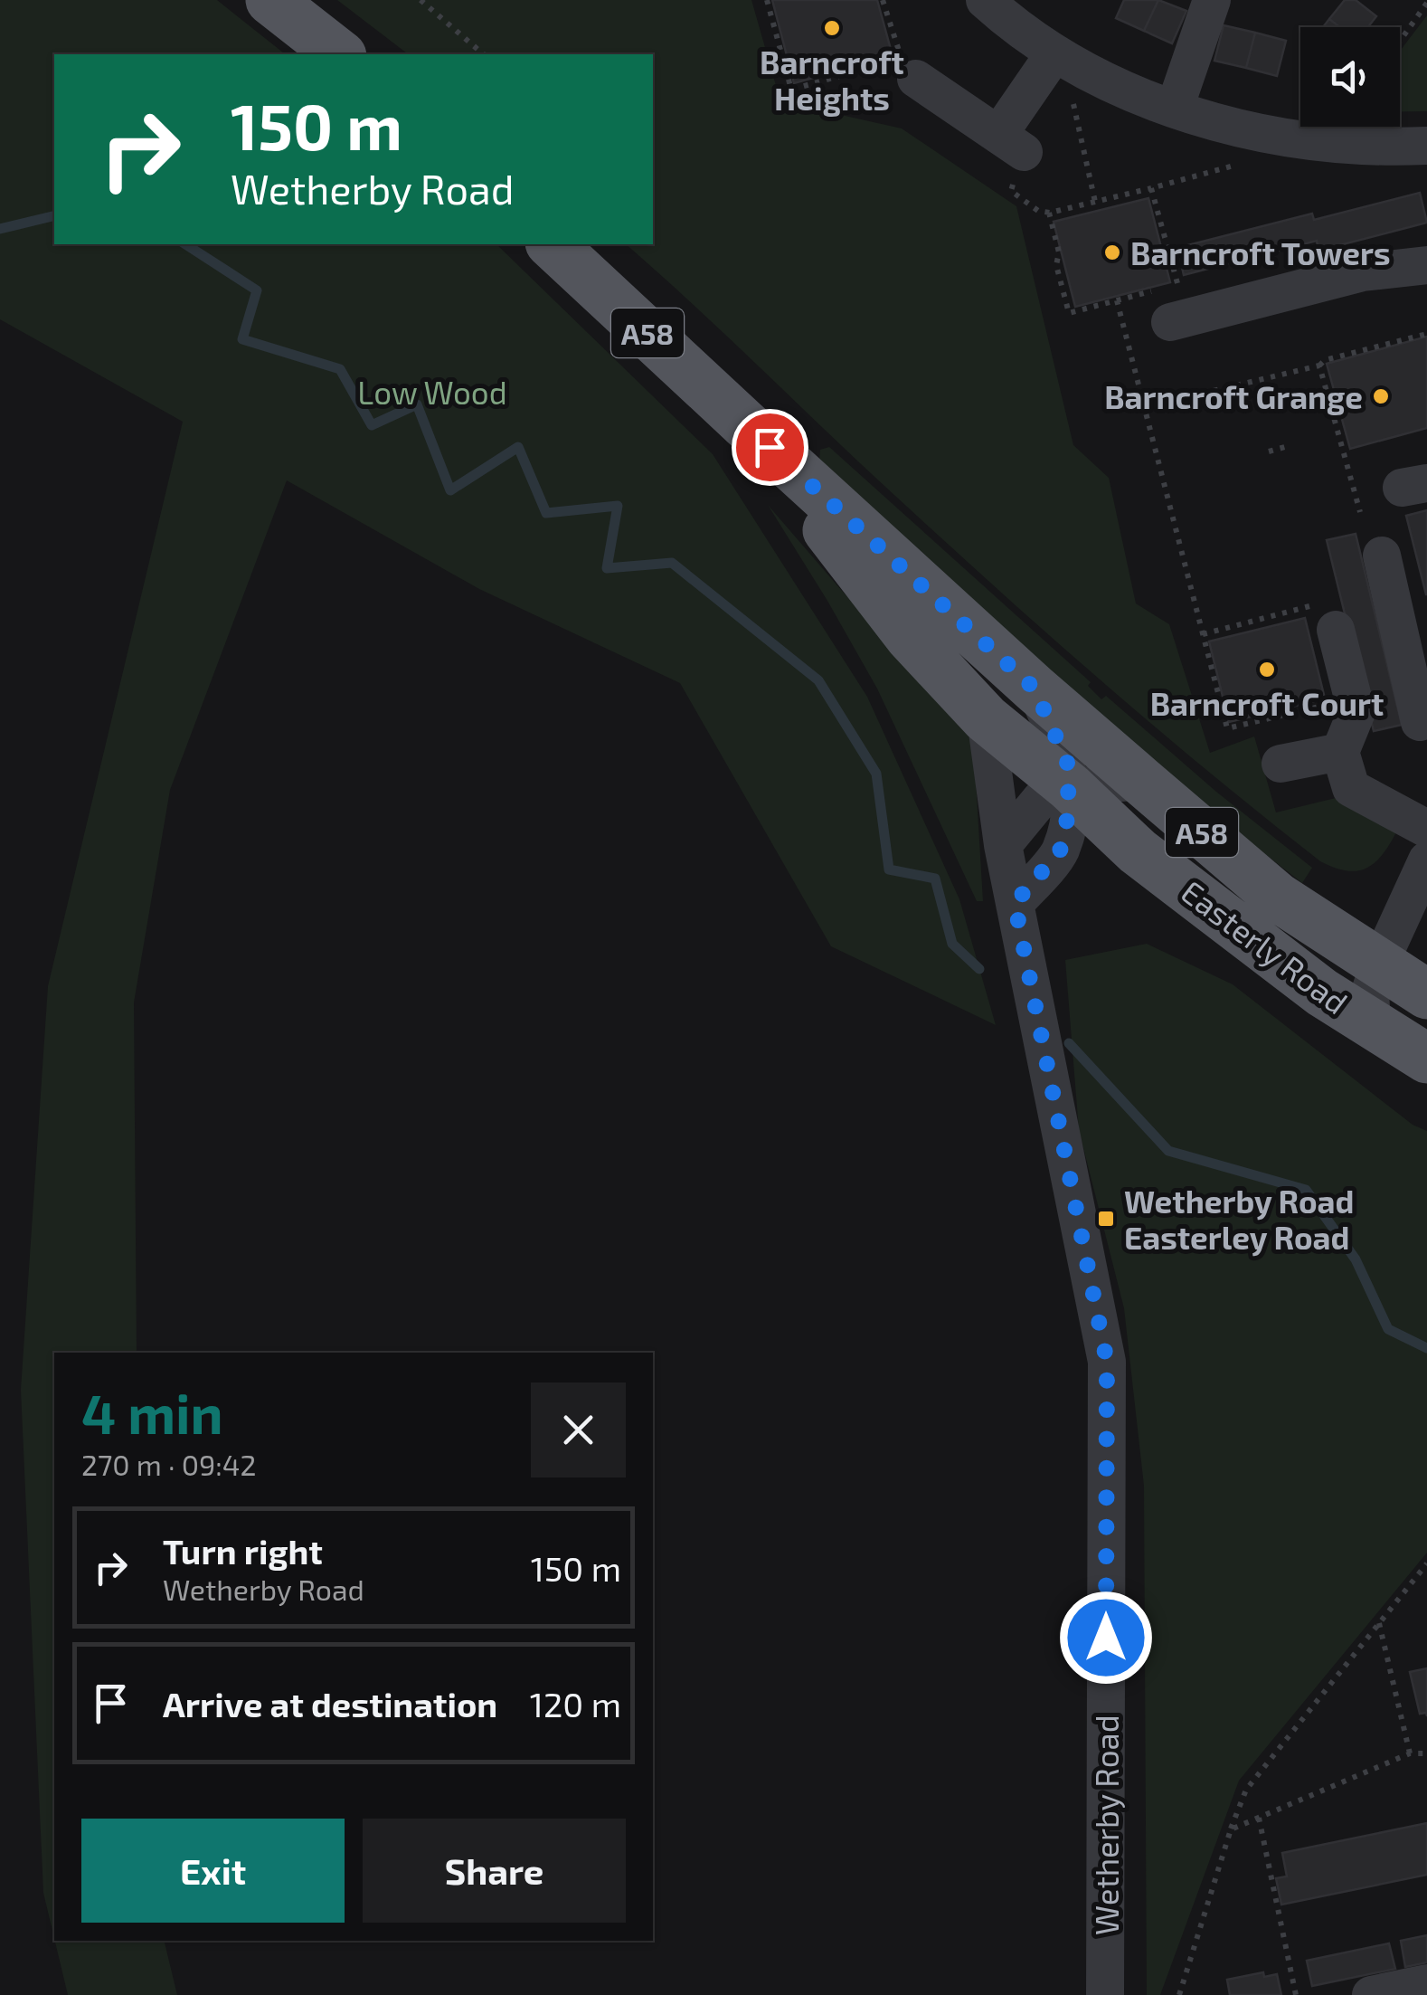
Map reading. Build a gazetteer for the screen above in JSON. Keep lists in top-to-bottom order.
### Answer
{
  "streets": {
    "main road": ["A58", "Easterly Road"],
    "street": ["Wetherby Road"]
  },
  "crossings": [
    ["A58", "Easterly Road"],
    ["A58", "Wetherby Road"],
    ["Easterly Road", "Wetherby Road"]
  ],
  "parks": ["Low Wood"],
  "places": {
    "other": [
      "Barncroft Heights",
      "Barncroft Towers",
      "Barncroft Grange",
      "Barncroft Court"
    ],
    "transit": ["Wetherby Road Easterley Road"]
  },
  "page": {
    "turn": ["150 m", "Wetherby Road"],
    "heading": ["4 min", "270 m · 09:42"],
    "list": [
      {
        "name": "Turn right",
        "note": "Wetherby Road",
        "value": "150 m"
      },
      {
        "name": "Arrive at destination",
        "value": "120 m"
      }
    ],
    "buttons": ["Exit", "Share"]
  }
}
